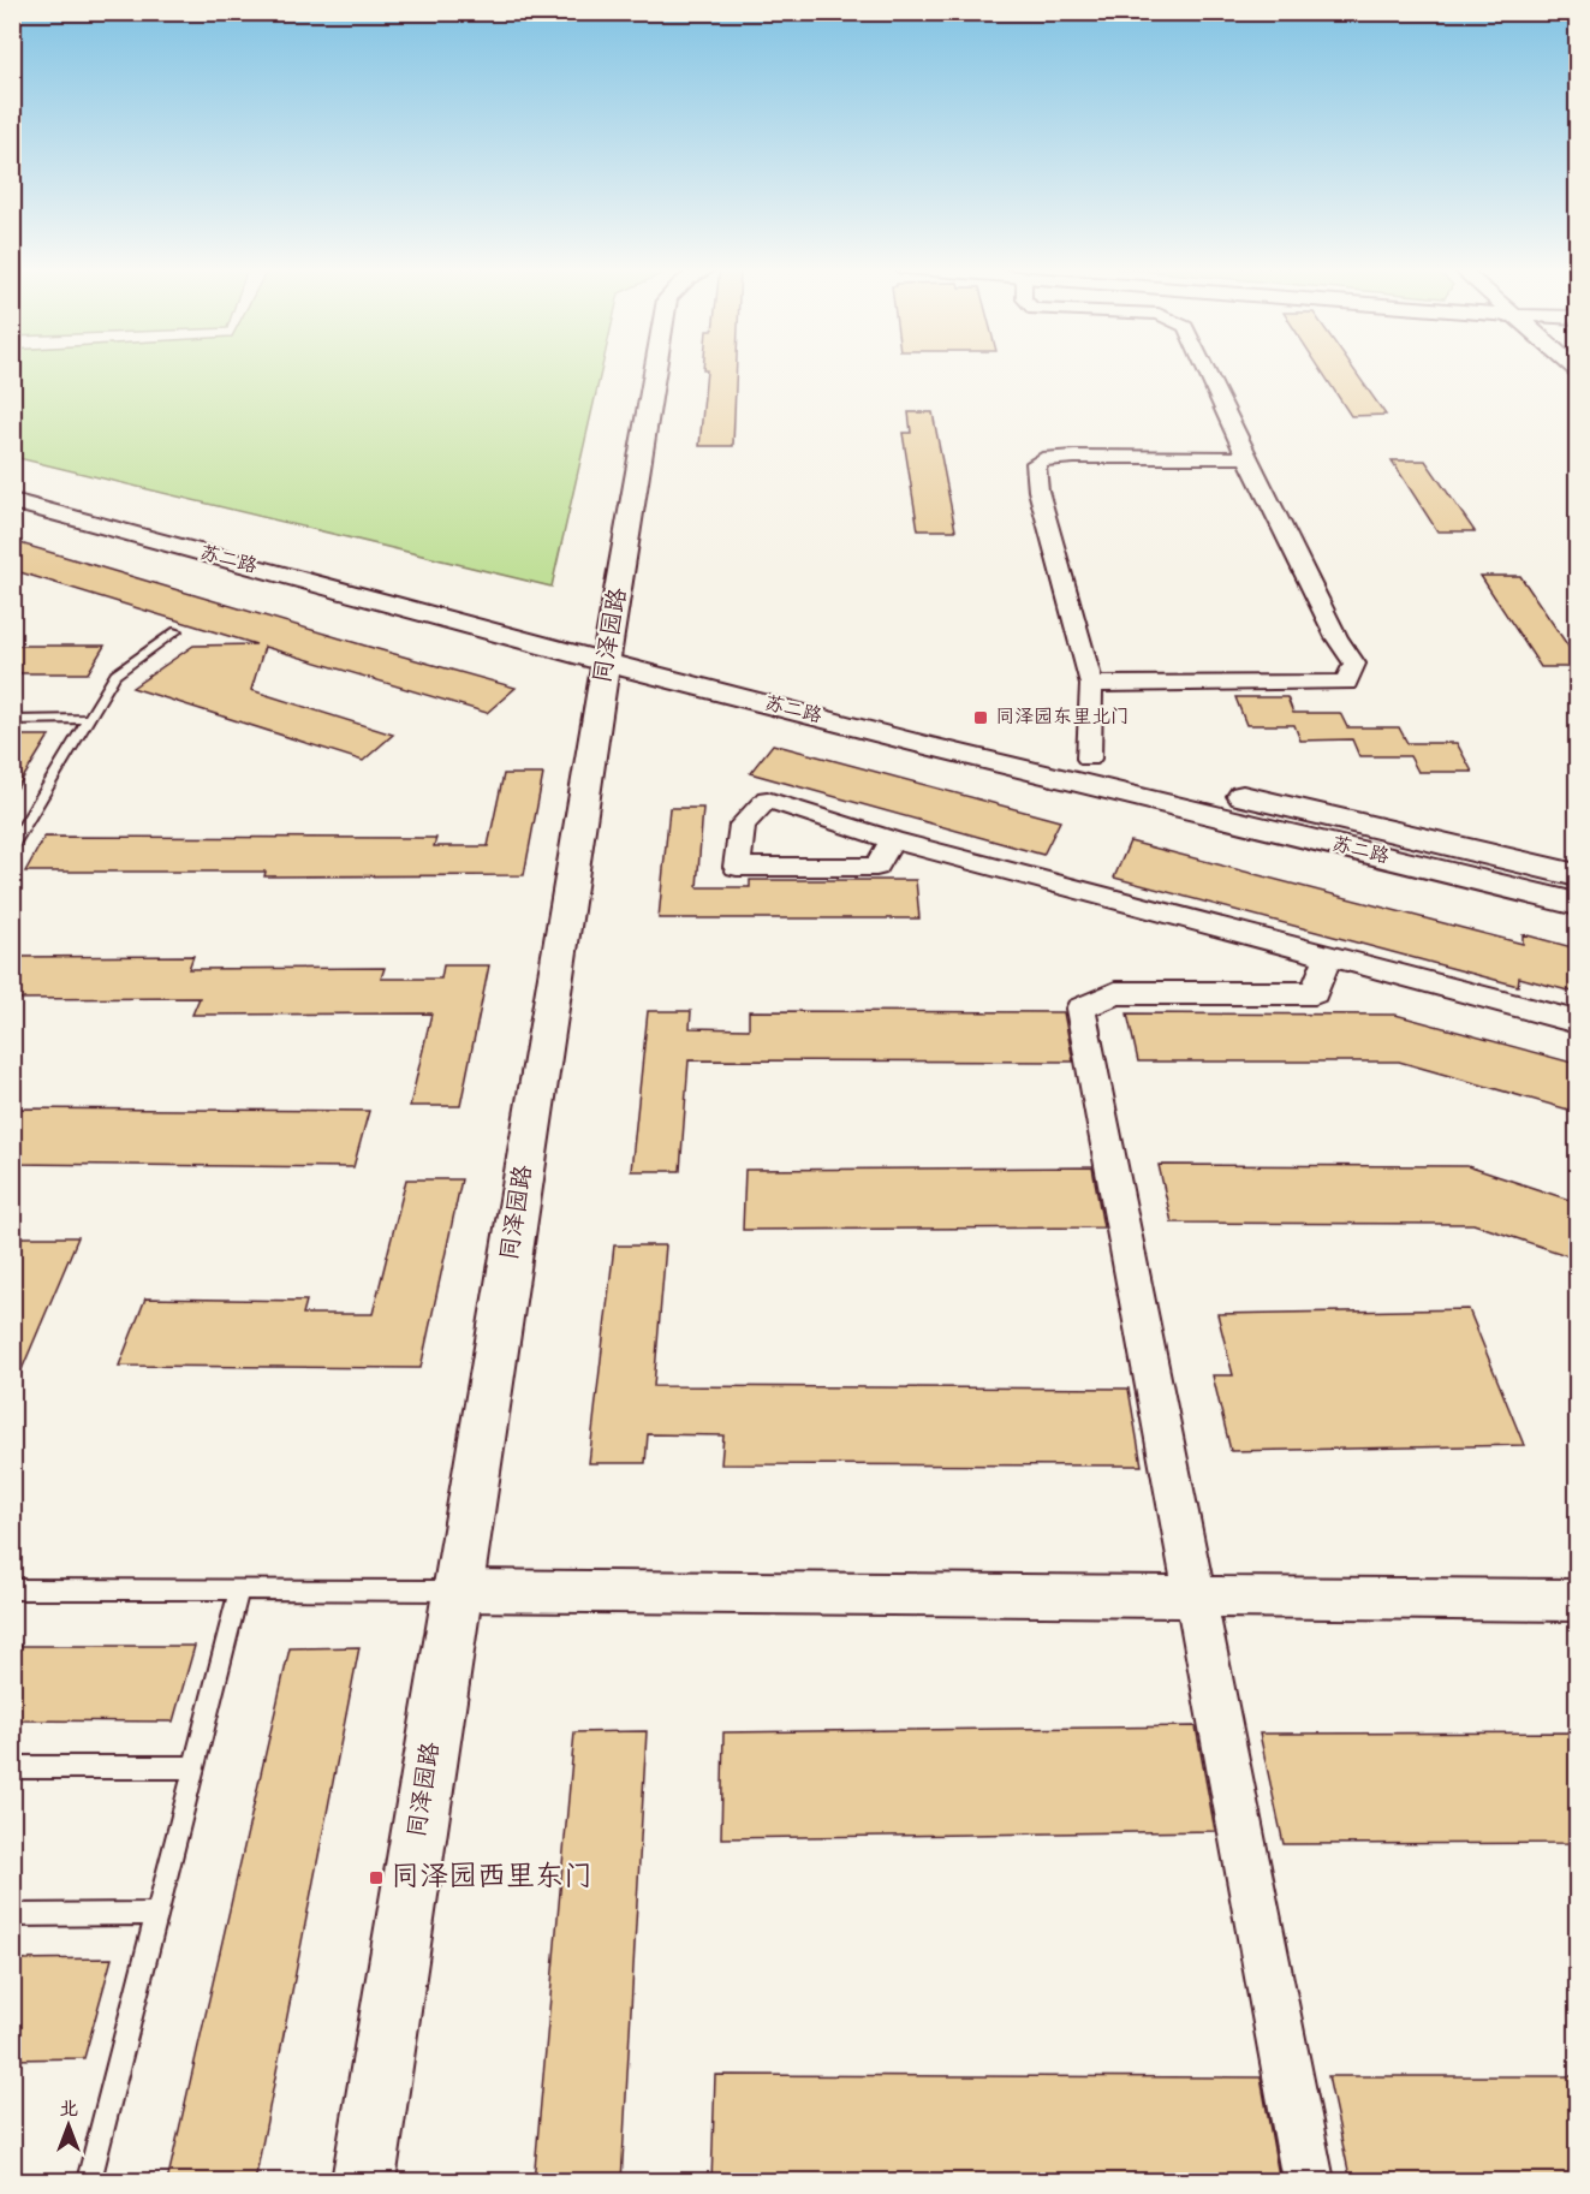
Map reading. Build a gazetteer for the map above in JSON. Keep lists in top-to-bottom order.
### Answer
{
  "streets": {
    "street": ["苏二路", "同泽园路"]
  },
  "crossings": [
    ["苏二路", "同泽园路"]
  ],
  "places": {
    "transit": ["同泽园东里北门", "同泽园西里东门"]
  },
  "north": "top"
}
